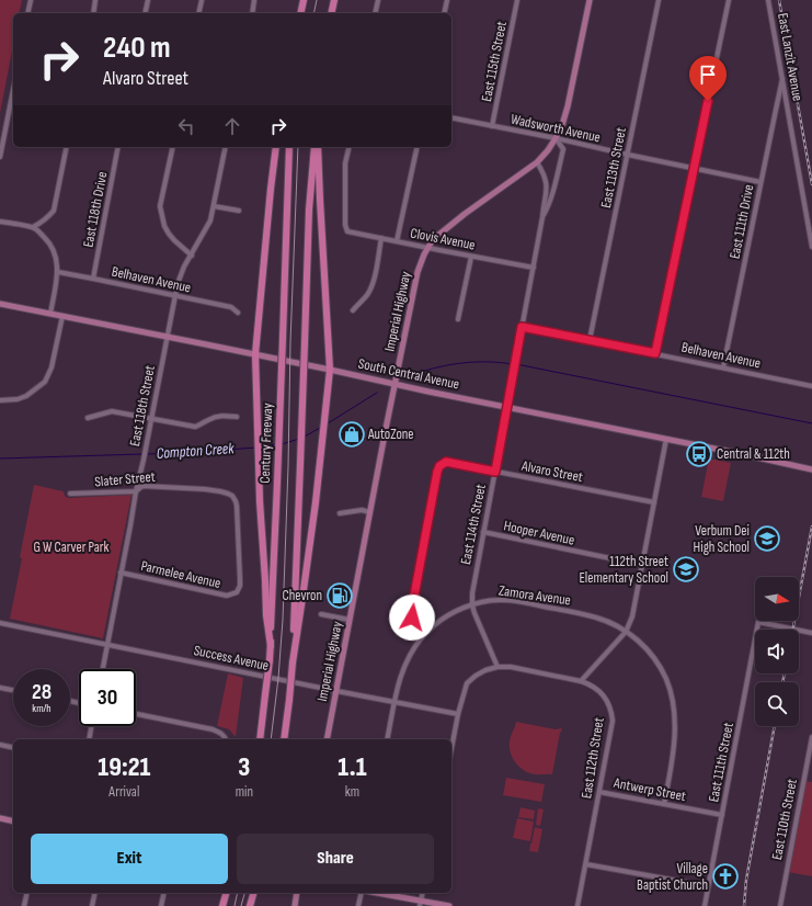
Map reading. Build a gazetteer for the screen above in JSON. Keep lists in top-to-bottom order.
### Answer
{
  "streets": {
    "highway": ["Century Freeway"],
    "main road": ["Imperial Highway", "South Central Avenue"],
    "street": [
      "East Lanzit Avenue",
      "East 115th Street",
      "Wadsworth Avenue",
      "East 113th Street",
      "East 118th Drive",
      "East 111th Drive",
      "Clovis Avenue",
      "Belhaven Avenue",
      "East 118th Street",
      "Alvaro Street",
      "Slater Street",
      "East 114th Street",
      "Hooper Avenue",
      "Parmelee Avenue",
      "Zamora Avenue",
      "Success Avenue",
      "East 112th Street",
      "East 111th Street",
      "Antwerp Street",
      "East 110th Street"
    ]
  },
  "crossings": [
    ["East Lanzit Avenue", "East 111th Drive"],
    ["East 115th Street", "Wadsworth Avenue"],
    ["Wadsworth Avenue", "East 113th Street"],
    ["Wadsworth Avenue", "East 111th Drive"],
    ["Wadsworth Avenue", "Imperial Highway"],
    ["Wadsworth Avenue", "East 114th Street"],
    ["East 113th Street", "Belhaven Avenue"],
    ["East 118th Drive", "Belhaven Avenue"],
    ["East 111th Drive", "Belhaven Avenue"],
    ["Clovis Avenue", "Imperial Highway"],
    ["Clovis Avenue", "East 114th Street"],
    ["Belhaven Avenue", "East 118th Street"],
    ["Belhaven Avenue", "East 114th Street"],
    ["Imperial Highway", "South Central Avenue"],
    ["Imperial Highway", "East 114th Street"],
    ["Imperial Highway", "Success Avenue"],
    ["South Central Avenue", "East 118th Street"],
    ["South Central Avenue", "East 114th Street"],
    ["East 118th Street", "Slater Street"],
    ["East 118th Street", "Parmelee Avenue"],
    ["East 118th Street", "Success Avenue"],
    ["Alvaro Street", "East 114th Street"],
    ["Alvaro Street", "Zamora Avenue"],
    ["Slater Street", "Parmelee Avenue"],
    ["East 114th Street", "Hooper Avenue"],
    ["East 114th Street", "Zamora Avenue"],
    ["Zamora Avenue", "Antwerp Street"],
    ["East 112th Street", "Antwerp Street"],
    ["East 111th Street", "Antwerp Street"]
  ],
  "water": ["Compton Creek"],
  "parks": ["G W Carver Park"],
  "places": {
    "shop": ["AutoZone"],
    "bus stop": ["Central & 112th"],
    "school or university": ["Verbum Dei High School", "112th Street Elementary School"],
    "fuel station": ["Chevron"],
    "church": ["Village Baptist Church"]
  },
  "north": "right",
  "page": {
    "turn": ["240 m", "Alvaro Street"],
    "speed": "28 km/h",
    "limit": "30",
    "eta": [
      "19:21",
      "Arrival",
      "3",
      "min",
      "1.1",
      "km"
    ],
    "buttons": ["Exit", "Share"]
  }
}
